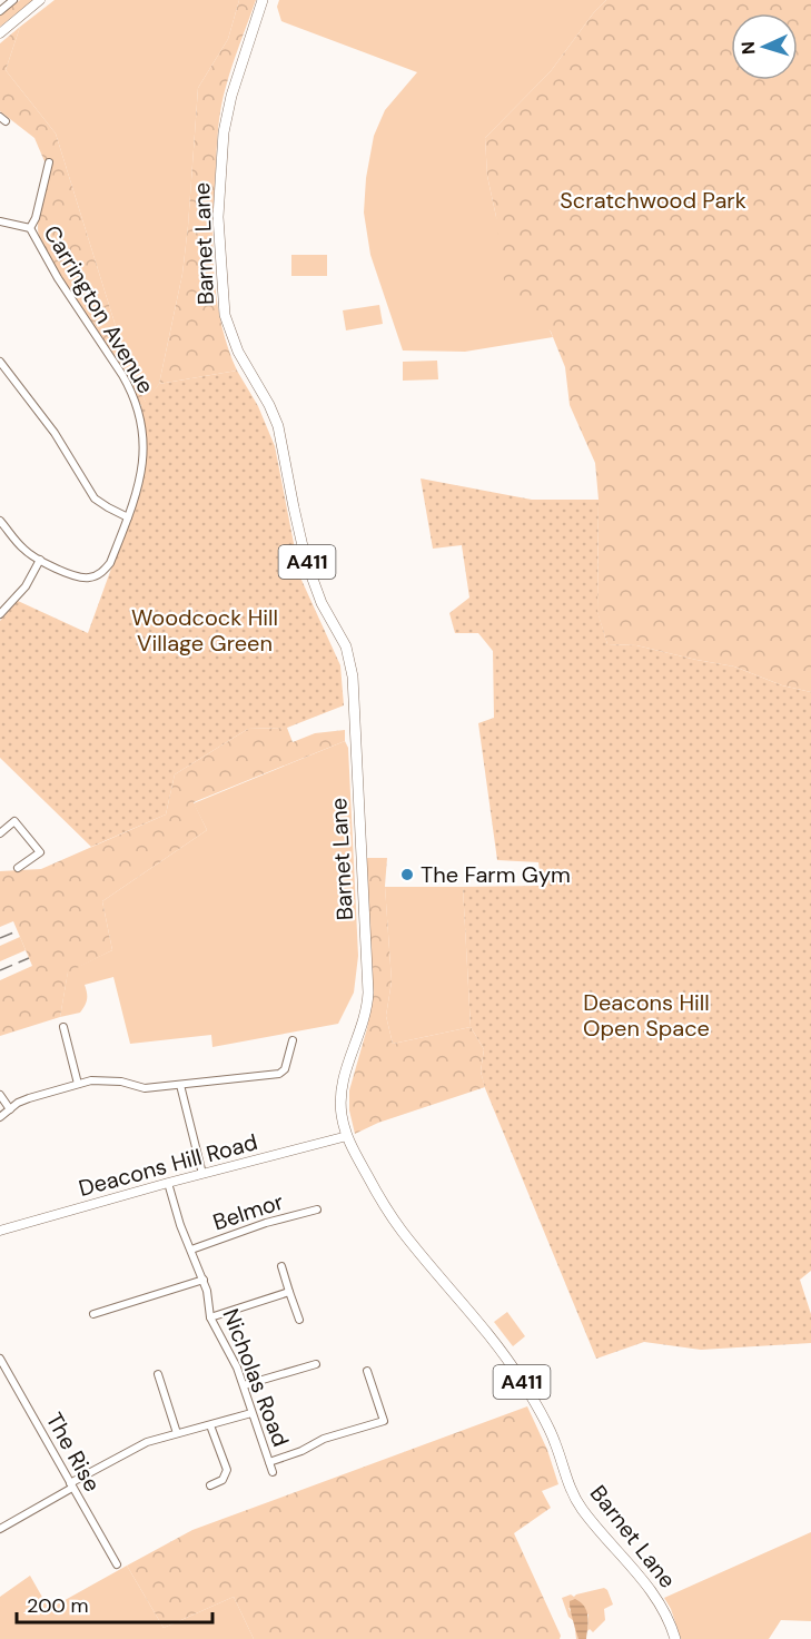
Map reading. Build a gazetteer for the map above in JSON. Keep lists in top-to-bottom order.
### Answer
{
  "streets": {
    "main road": ["Barnet Lane", "A411"],
    "street": [
      "Carrington Avenue",
      "Deacons Hill Road",
      "Belmor",
      "Nicholas Road",
      "The Rise"
    ]
  },
  "crossings": [
    ["Barnet Lane", "Deacons Hill Road"],
    ["Deacons Hill Road", "Nicholas Road"],
    ["Belmor", "Nicholas Road"]
  ],
  "parks": ["Scratchwood Park", "Woodcock Hill Village Green", "Deacons Hill Open Space"],
  "places": ["The Farm Gym"],
  "scale_bar": "200 m",
  "north": "left"
}
